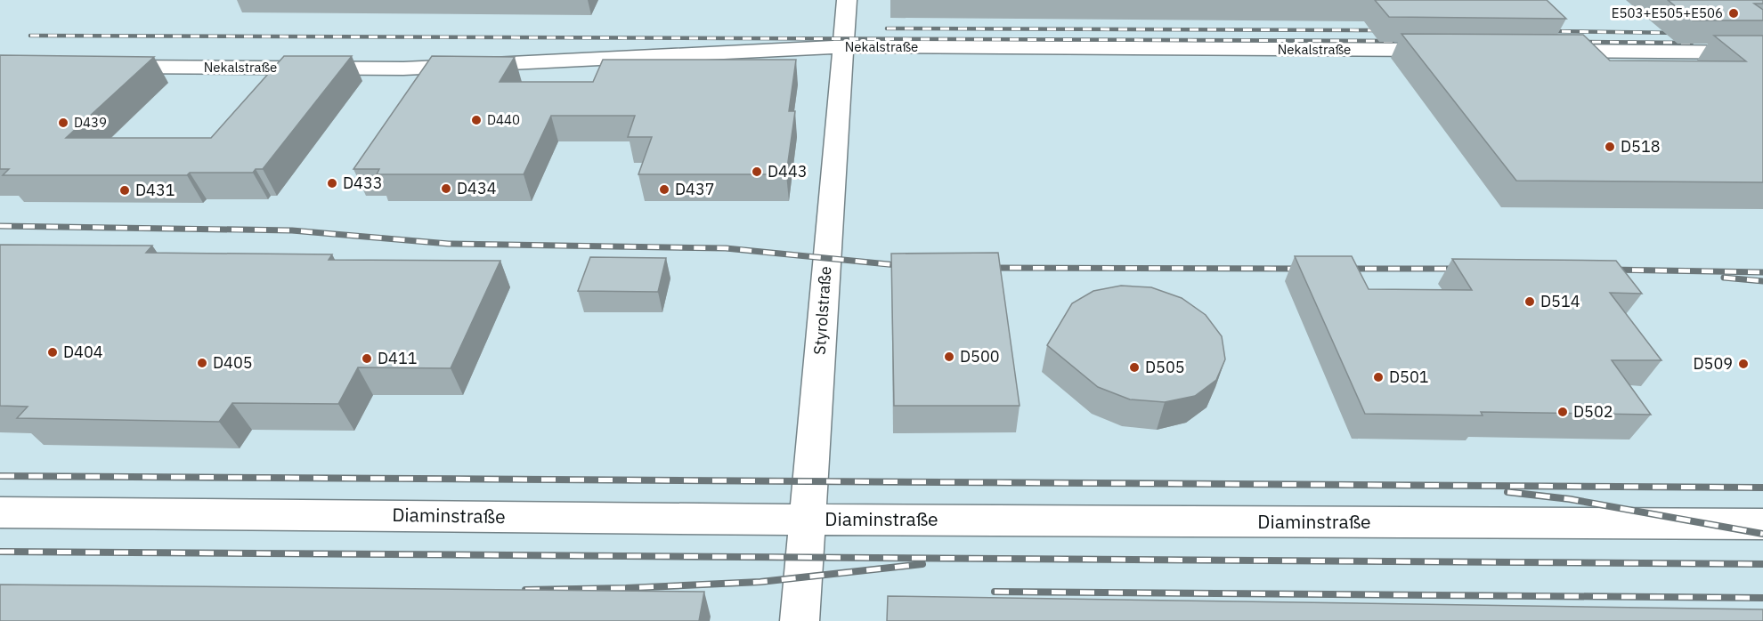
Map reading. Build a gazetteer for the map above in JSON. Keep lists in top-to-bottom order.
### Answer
{
  "streets": {
    "street": ["Nekalstraße", "Styrolstraße", "Diaminstraße"]
  },
  "crossings": [
    ["Nekalstraße", "Styrolstraße"],
    ["Styrolstraße", "Diaminstraße"]
  ],
  "places": [
    "E503+E505+E506",
    "D440",
    "D439",
    "D518",
    "D443",
    "D433",
    "D434",
    "D437",
    "D431",
    "D514",
    "D404",
    "D500",
    "D411",
    "D405",
    "D509",
    "D505",
    "D501",
    "D502"
  ]
}
